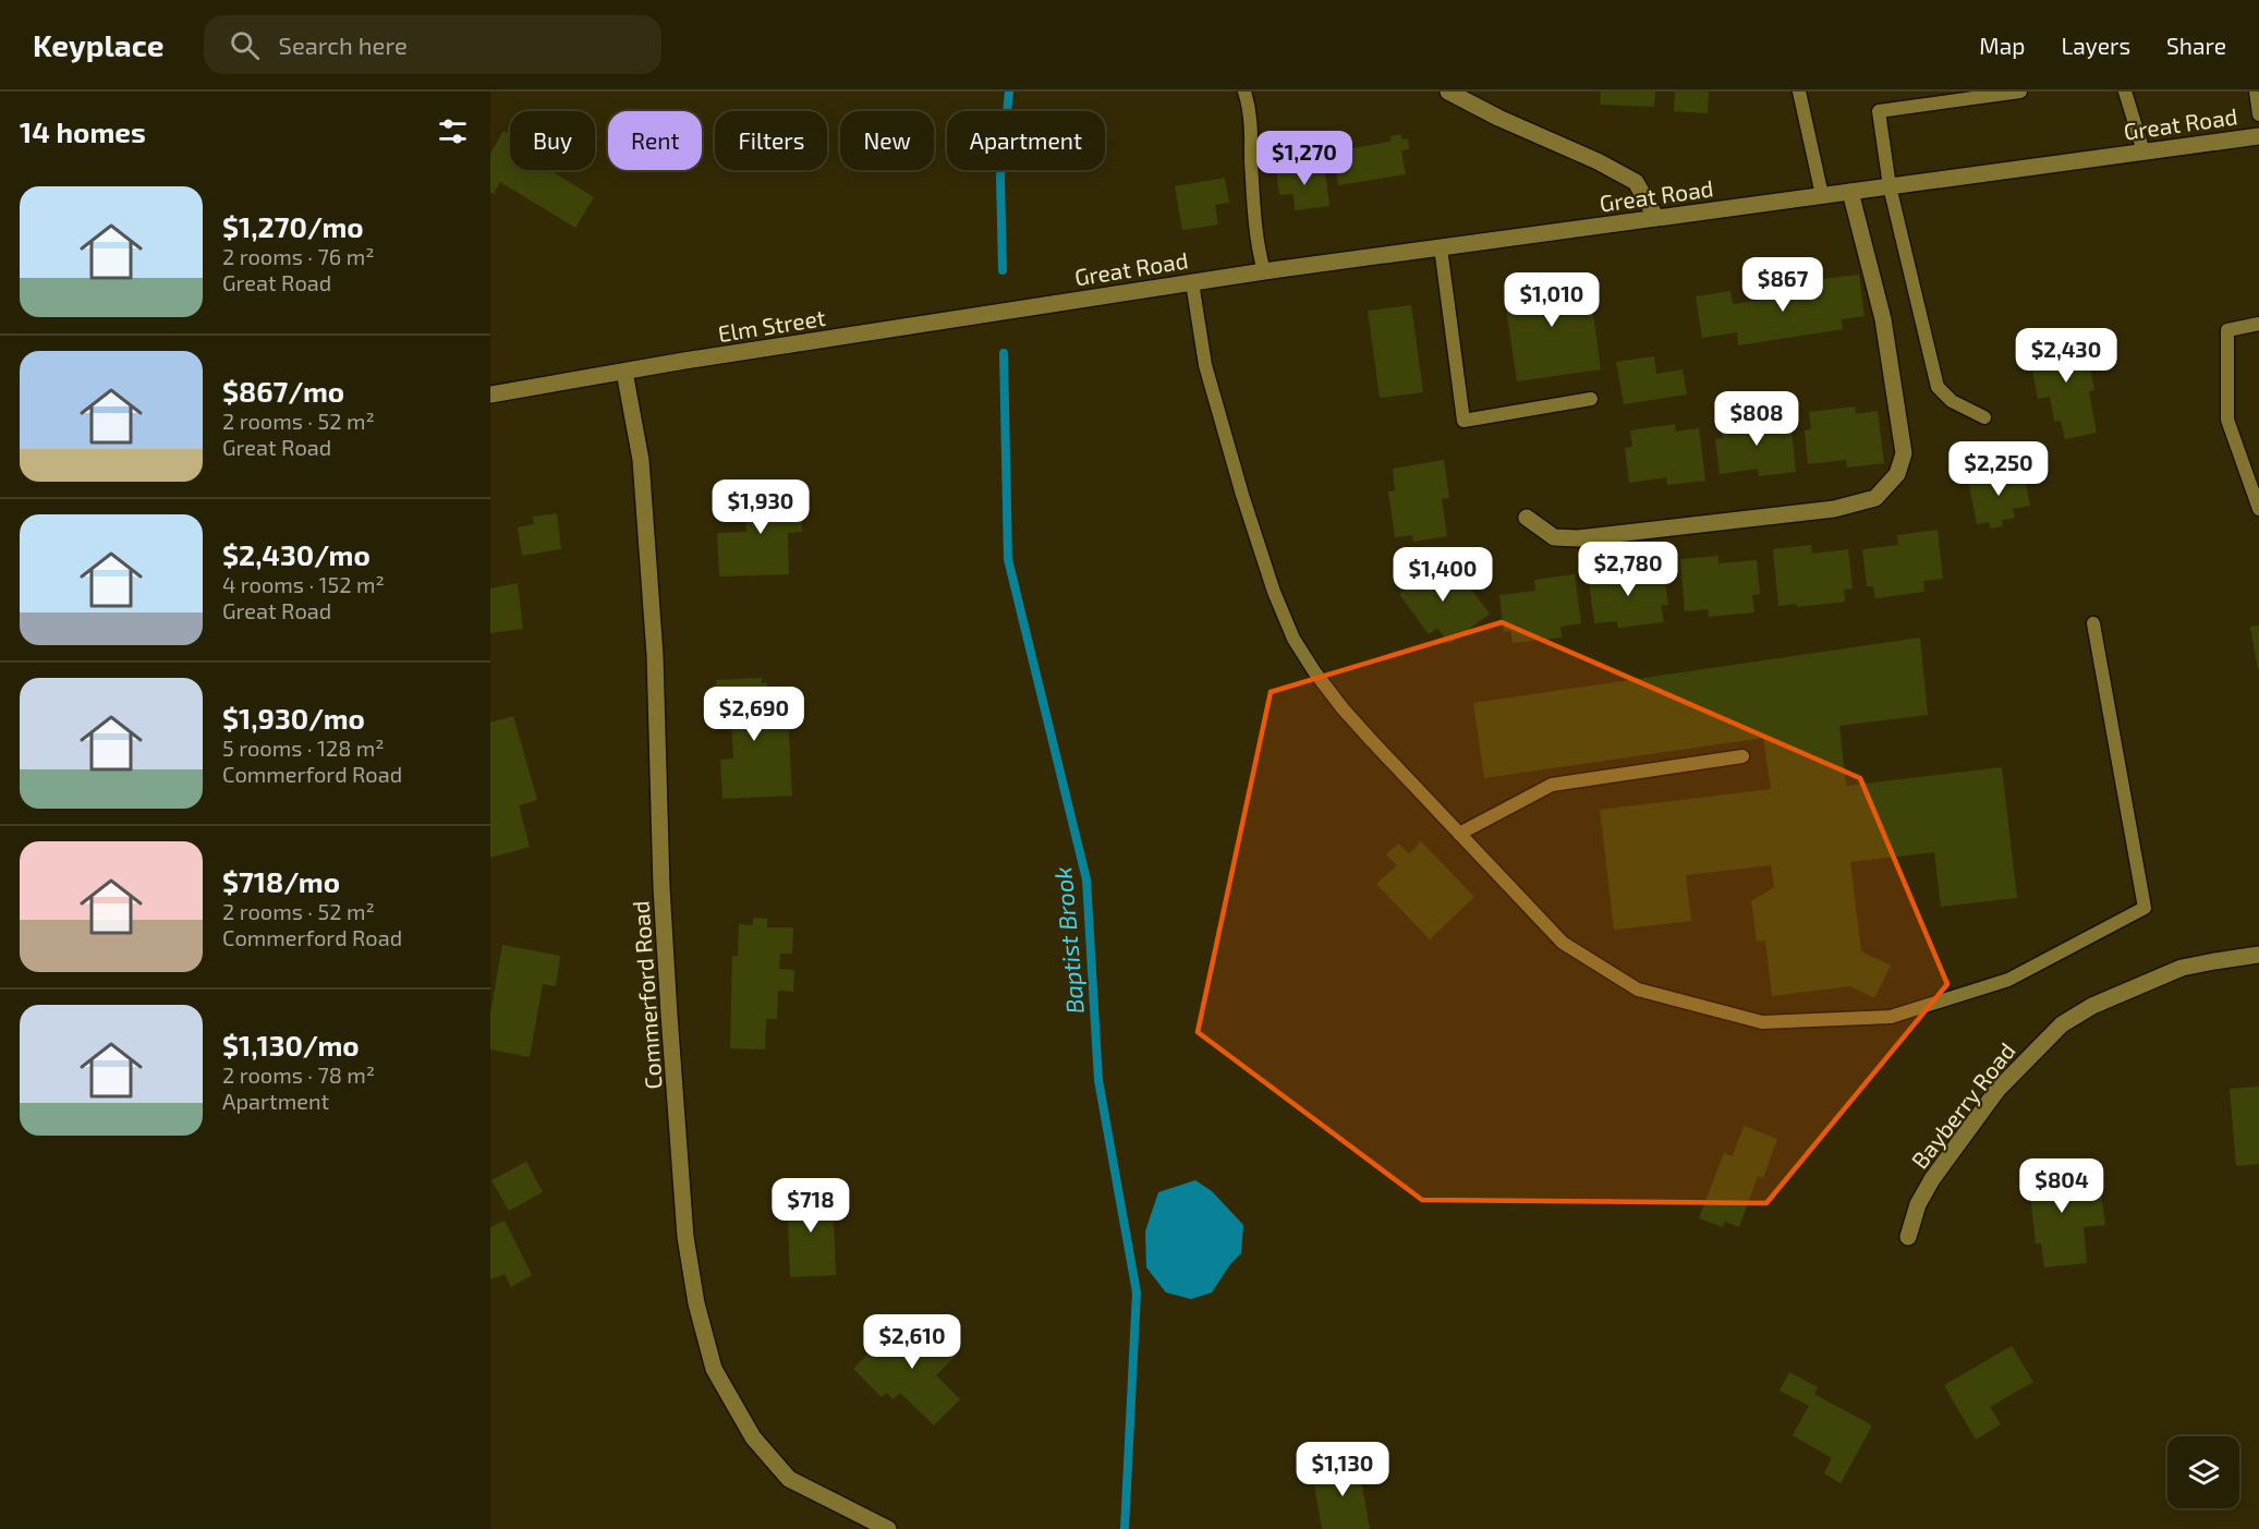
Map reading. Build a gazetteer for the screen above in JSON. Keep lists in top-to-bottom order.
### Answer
{
  "streets": {
    "street": [
      "Great Road",
      "Elm Street",
      "Commerford Road",
      "Bayberry Road"
    ]
  },
  "crossings": [
    ["Great Road", "Elm Street"],
    ["Elm Street", "Commerford Road"]
  ],
  "water": ["Baptist Brook"],
  "page": {
    "header": "Keyplace",
    "search": "Search here",
    "nav": ["Map", "Layers", "Share"],
    "heading": "14 homes",
    "chip": [
      "Buy",
      "Rent",
      "Filters",
      "New",
      "Apartment"
    ],
    "price": [
      "$1,270",
      "$867",
      "$1,010",
      "$2,430",
      "$808",
      "$2,250",
      "$1,930",
      "$2,780",
      "$1,400",
      "$2,690",
      "$804",
      "$718",
      "$2,610",
      "$1,130"
    ],
    "list": [
      {
        "name": "$1,270/mo",
        "note": "2 rooms · 76 m² · Great Road"
      },
      {
        "name": "$867/mo",
        "note": "2 rooms · 52 m² · Great Road"
      },
      {
        "name": "$2,430/mo",
        "note": "4 rooms · 152 m² · Great Road"
      },
      {
        "name": "$1,930/mo",
        "note": "5 rooms · 128 m² · Commerford Road"
      },
      {
        "name": "$718/mo",
        "note": "2 rooms · 52 m² · Commerford Road"
      },
      {
        "name": "$1,130/mo",
        "note": "2 rooms · 78 m² · Apartment"
      }
    ]
  }
}
